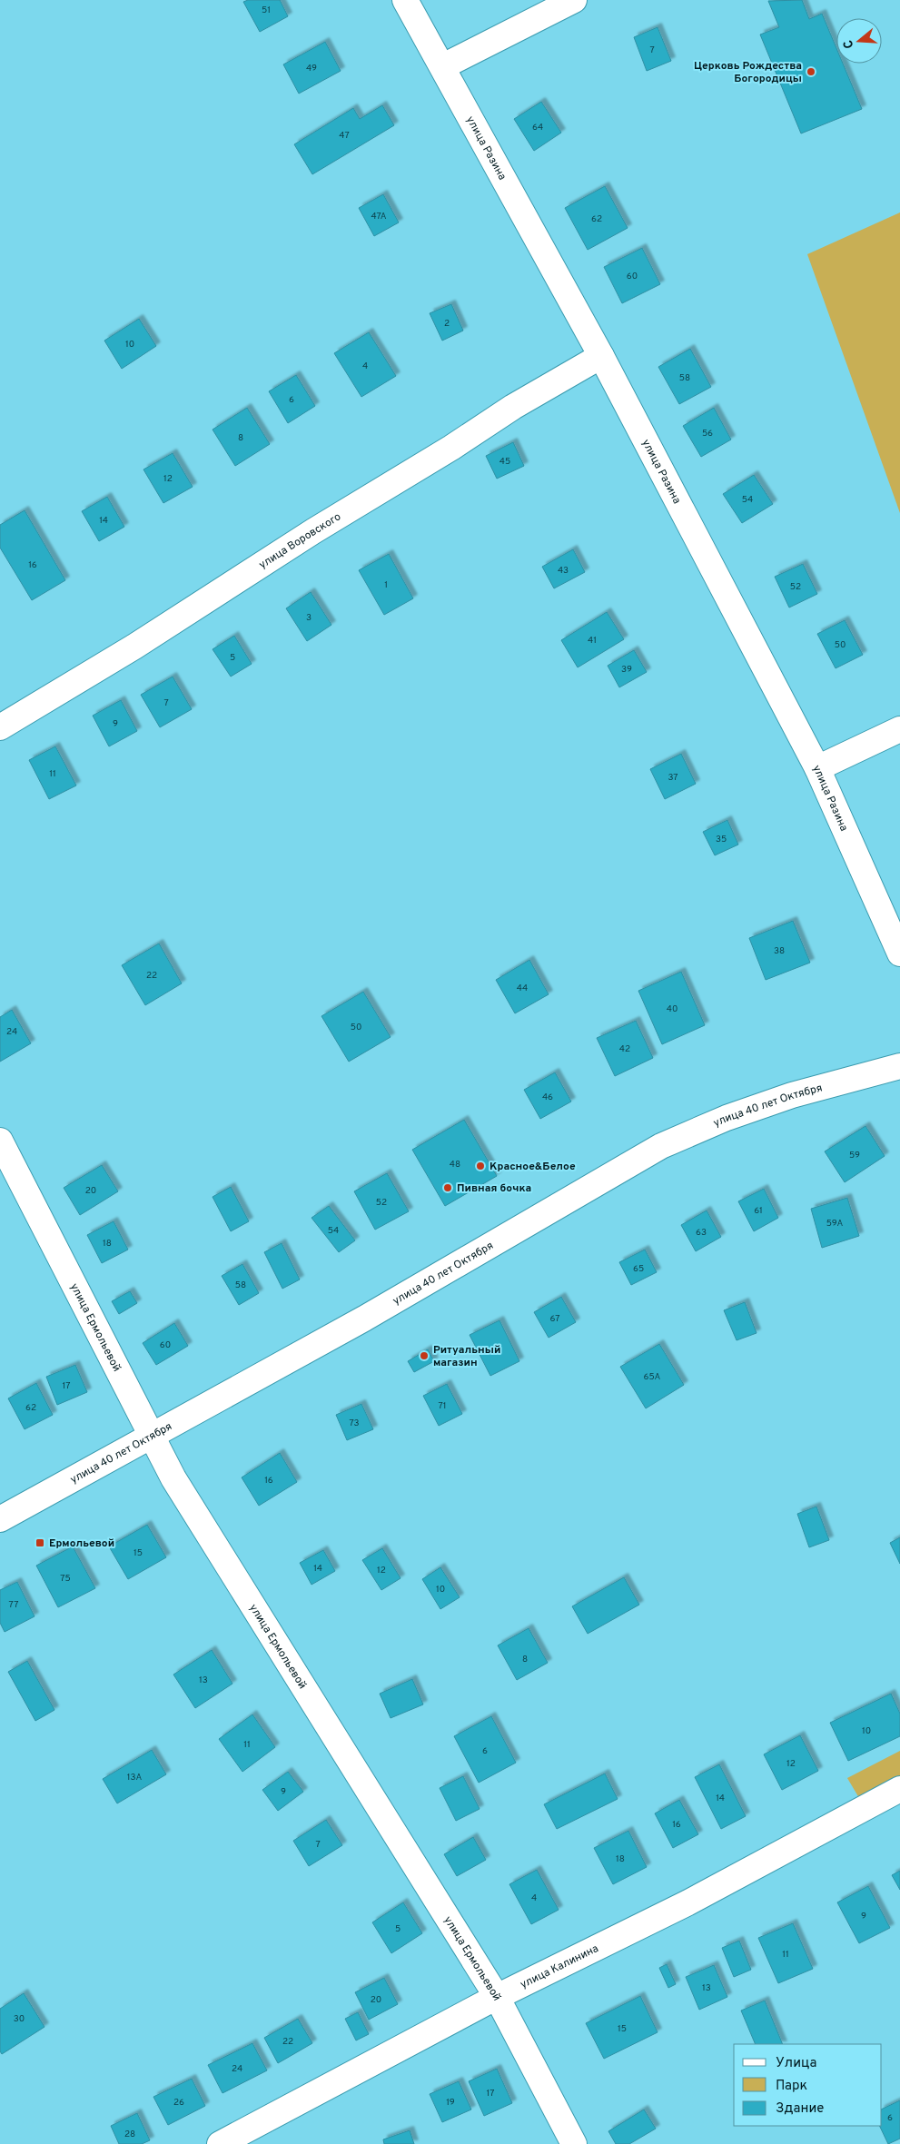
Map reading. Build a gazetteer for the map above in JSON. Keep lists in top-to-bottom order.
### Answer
{
  "streets": {
    "street": [
      "улица Разина",
      "улица Воровского",
      "улица 40 лет Октября",
      "улица Ермольевой",
      "улица Калинина"
    ]
  },
  "crossings": [
    ["улица Разина", "улица Воровского"],
    ["улица 40 лет Октября", "улица Ермольевой"],
    ["улица Ермольевой", "улица Калинина"]
  ],
  "places": {
    "other": [
      "Церковь Рождества Богородицы",
      "Красное&Белое",
      "Пивная бочка",
      "Ритуальный магазин"
    ],
    "transit": ["Ермольевой"]
  },
  "house_numbers": [
    "51",
    "7",
    "49",
    "64",
    "47",
    "47А",
    "62",
    "60",
    "2",
    "10",
    "4",
    "58",
    "6",
    "56",
    "8",
    "45",
    "12",
    "54",
    "14",
    "16",
    "43",
    "1",
    "52",
    "3",
    "41",
    "50",
    "5",
    "39",
    "7",
    "9",
    "11",
    "37",
    "35",
    "38",
    "22",
    "44",
    "40",
    "50",
    "24",
    "42",
    "46",
    "59",
    "48",
    "20",
    "52",
    "61",
    "59А",
    "54",
    "63",
    "18",
    "65",
    "58",
    "67",
    "60",
    "65А",
    "17",
    "71",
    "62",
    "73",
    "16",
    "15",
    "14",
    "12",
    "75",
    "10",
    "77",
    "8",
    "13",
    "10",
    "11",
    "6",
    "12",
    "13А",
    "9",
    "14",
    "16",
    "7",
    "18",
    "4",
    "9",
    "5",
    "11",
    "13",
    "20",
    "30",
    "15",
    "22",
    "24",
    "17",
    "26",
    "19",
    "6",
    "28"
  ],
  "legend": ["Улица", "Парк", "Здание"],
  "north": "left"
}
